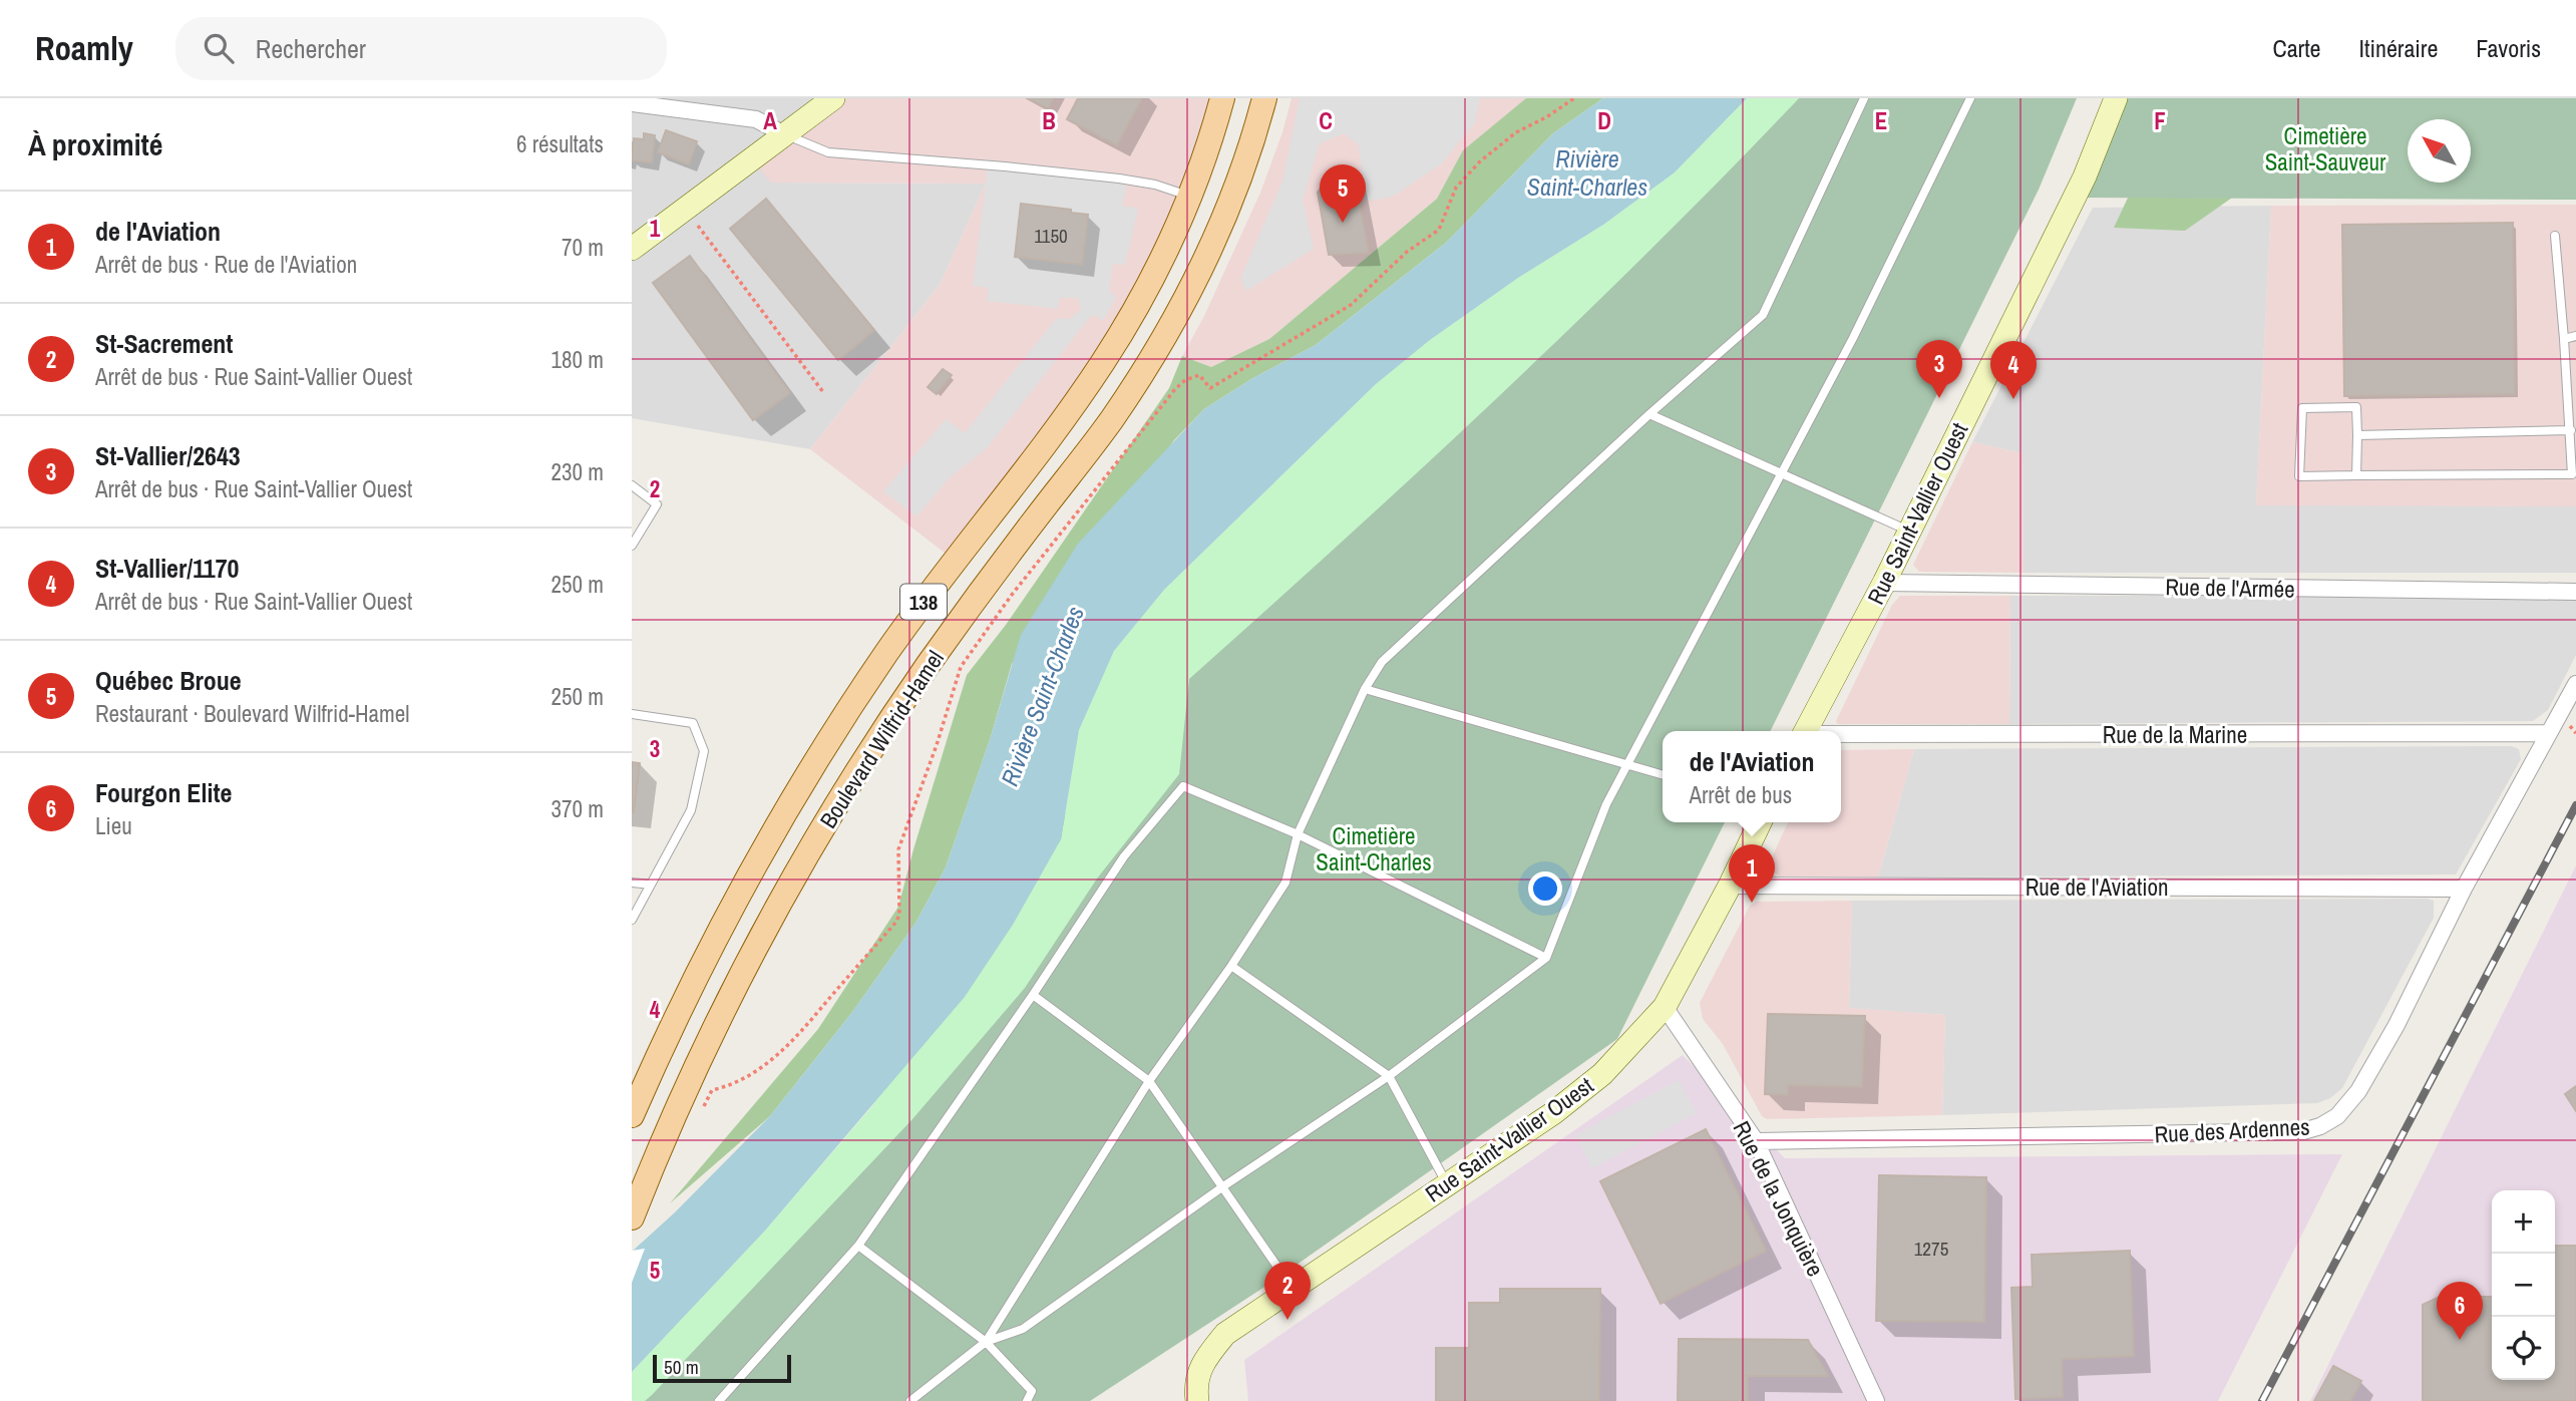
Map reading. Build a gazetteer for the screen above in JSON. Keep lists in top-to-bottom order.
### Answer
{
  "streets": {
    "main road": ["138", "Boulevard Wilfrid-Hamel"],
    "street": [
      "Rue Saint-Vallier Ouest",
      "Rue de l'Armée",
      "Rue de la Marine",
      "Rue de l'Aviation",
      "Rue des Ardennes",
      "Rue de la Jonquière"
    ]
  },
  "crossings": [
    ["Rue Saint-Vallier Ouest", "Rue de l'Armée"],
    ["Rue Saint-Vallier Ouest", "Rue de l'Aviation"],
    ["Rue Saint-Vallier Ouest", "Rue de la Jonquière"],
    ["Rue de la Marine", "Rue des Ardennes"],
    ["Rue de l'Aviation", "Rue des Ardennes"],
    ["Rue des Ardennes", "Rue de la Jonquière"]
  ],
  "water": ["Rivière Saint-Charles"],
  "parks": ["Cimetière Saint-Sauveur", "Cimetière Saint-Charles"],
  "house_numbers": ["1150", "1275"],
  "scale_bar": "50 m",
  "north": "top left",
  "page": {
    "header": "Roamly",
    "search": "Rechercher",
    "nav": ["Carte", "Itinéraire", "Favoris"],
    "heading": ["À proximité", "6 résultats"],
    "pins": [
      "5",
      "3",
      "4",
      "1",
      "2",
      "6"
    ],
    "list": [
      {
        "mark": "1",
        "name": "de l'Aviation",
        "note": "Arrêt de bus · Rue de l'Aviation",
        "value": "70 m"
      },
      {
        "mark": "2",
        "name": "St-Sacrement",
        "note": "Arrêt de bus · Rue Saint-Vallier Ouest",
        "value": "180 m"
      },
      {
        "mark": "3",
        "name": "St-Vallier/2643",
        "note": "Arrêt de bus · Rue Saint-Vallier Ouest",
        "value": "230 m"
      },
      {
        "mark": "4",
        "name": "St-Vallier/1170",
        "note": "Arrêt de bus · Rue Saint-Vallier Ouest",
        "value": "250 m"
      },
      {
        "mark": "5",
        "name": "Québec Broue",
        "note": "Restaurant · Boulevard Wilfrid-Hamel",
        "value": "250 m"
      },
      {
        "mark": "6",
        "name": "Fourgon Elite",
        "note": "Lieu",
        "value": "370 m"
      }
    ],
    "popup": ["de l'Aviation", "Arrêt de bus"],
    "map_buttons": ["+", "−"],
    "scale": "50 m"
  },
  "grid": {
    "columns": [
      "A",
      "B",
      "C",
      "D",
      "E",
      "F"
    ],
    "rows": [
      "1",
      "2",
      "3",
      "4",
      "5"
    ]
  }
}
